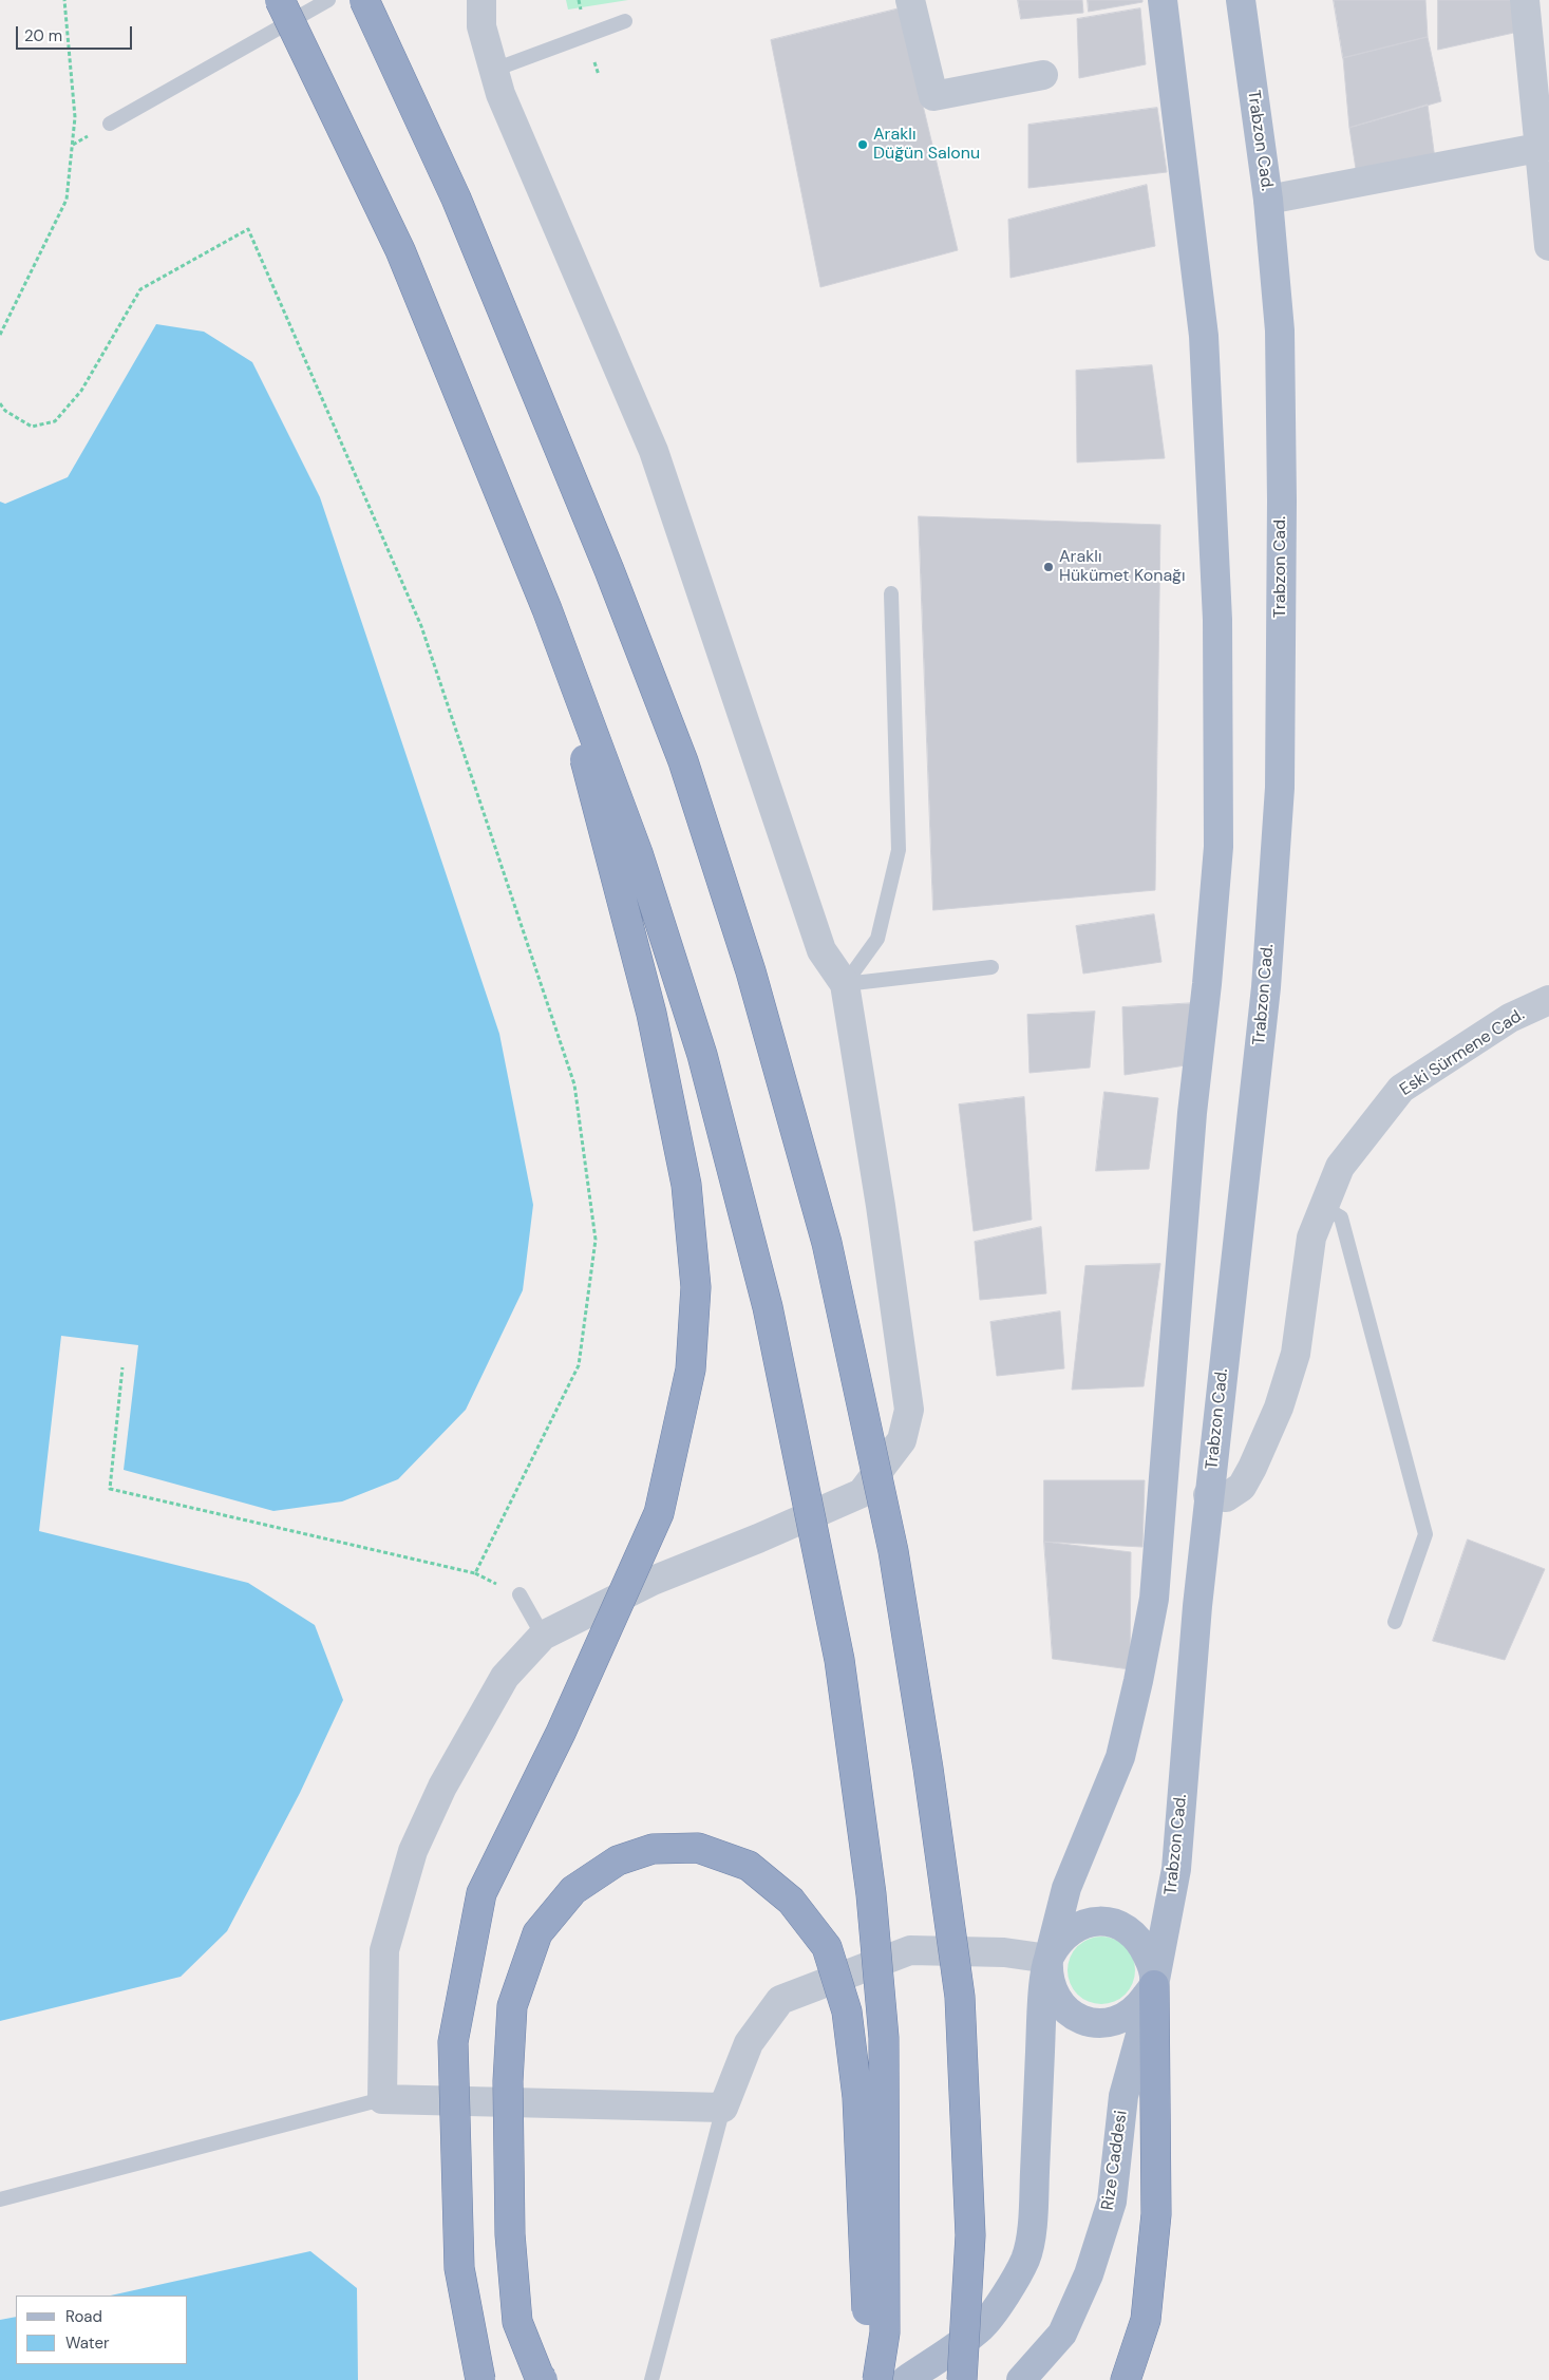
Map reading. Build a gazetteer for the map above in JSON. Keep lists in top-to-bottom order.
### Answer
{
  "streets": {
    "main road": ["Trabzon Cad.", "Rize Caddesi"],
    "street": ["Eski Sürmene Cad."]
  },
  "crossings": [
    ["Trabzon Cad.", "Eski Sürmene Cad."],
    ["Trabzon Cad.", "Rize Caddesi"]
  ],
  "places": ["Araklı Düğün Salonu", "Araklı Hükümet Konağı"],
  "legend": ["Road", "Water"],
  "scale_bar": "20 m"
}
